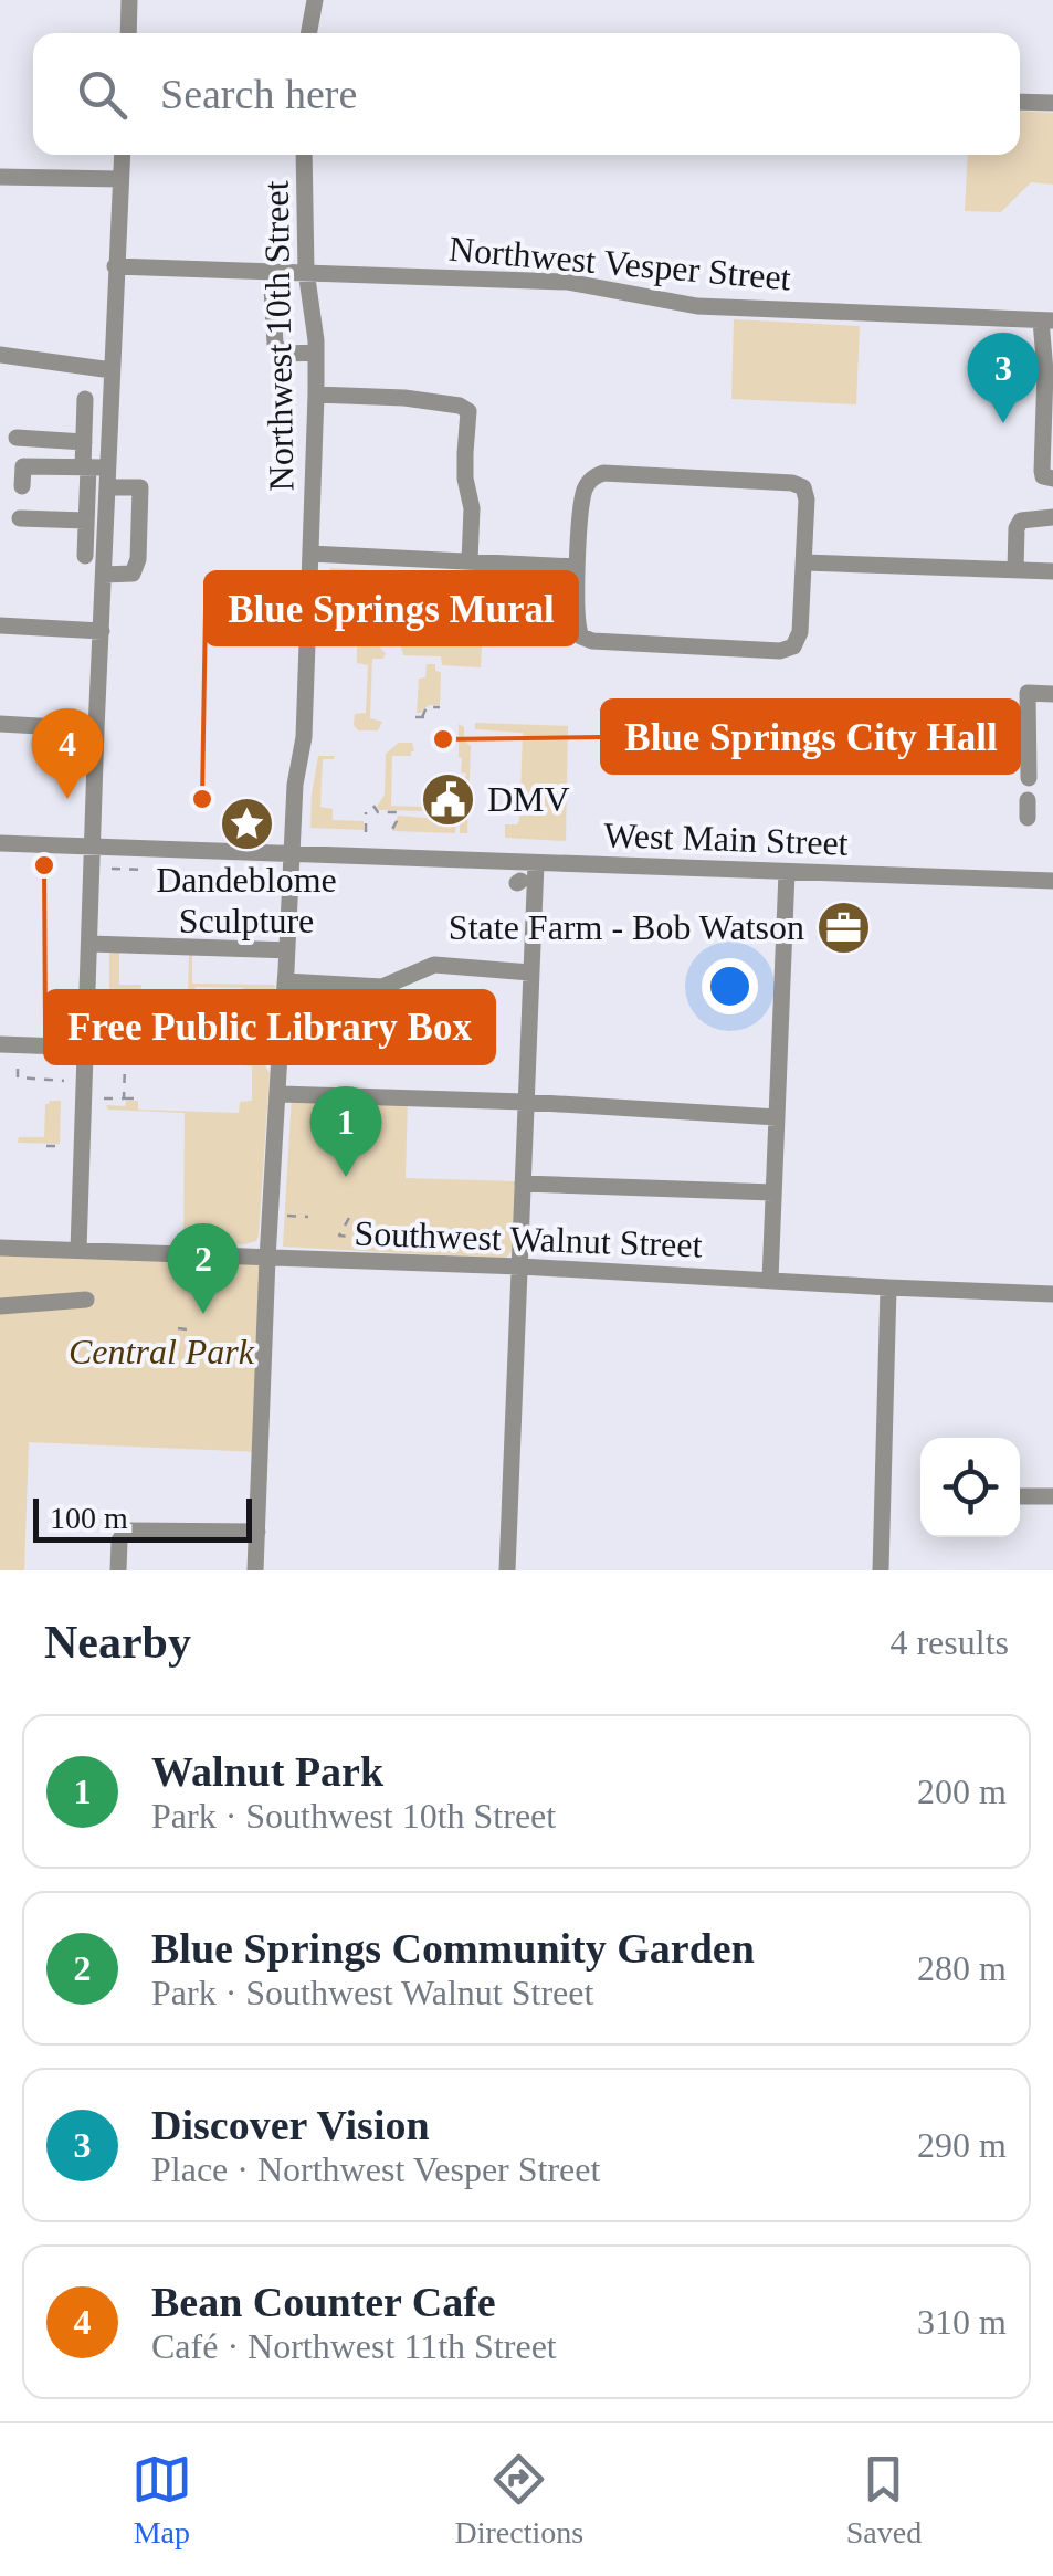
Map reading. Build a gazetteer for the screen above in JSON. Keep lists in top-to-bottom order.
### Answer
{
  "streets": {
    "street": [
      "Northwest Vesper Street",
      "Northwest 10th Street",
      "West Main Street",
      "Southwest Walnut Street"
    ]
  },
  "crossings": [
    ["Northwest Vesper Street", "Northwest 10th Street"],
    ["Northwest 10th Street", "West Main Street"],
    ["Northwest 10th Street", "Southwest Walnut Street"]
  ],
  "parks": ["Central Park"],
  "places": {
    "other": ["Blue Springs City Hall", "Blue Springs Mural", "Free Public Library Box"],
    "public building": ["DMV"],
    "place": ["Dandeblome Sculpture"],
    "office": ["State Farm - Bob Watson"]
  },
  "scale_bar": "100 m",
  "page": {
    "search": "Search here",
    "pins": [
      "3",
      "4",
      "1",
      "2"
    ],
    "scale": "100 m",
    "heading": ["Nearby", "4 results"],
    "list": [
      {
        "mark": "1",
        "name": "Walnut Park",
        "note": "Park · Southwest 10th Street",
        "value": "200 m"
      },
      {
        "mark": "2",
        "name": "Blue Springs Community Garden",
        "note": "Park · Southwest Walnut Street",
        "value": "280 m"
      },
      {
        "mark": "3",
        "name": "Discover Vision",
        "note": "Place · Northwest Vesper Street",
        "value": "290 m"
      },
      {
        "mark": "4",
        "name": "Bean Counter Cafe",
        "note": "Café · Northwest 11th Street",
        "value": "310 m"
      }
    ],
    "nav": ["Map", "Directions", "Saved"]
  }
}
